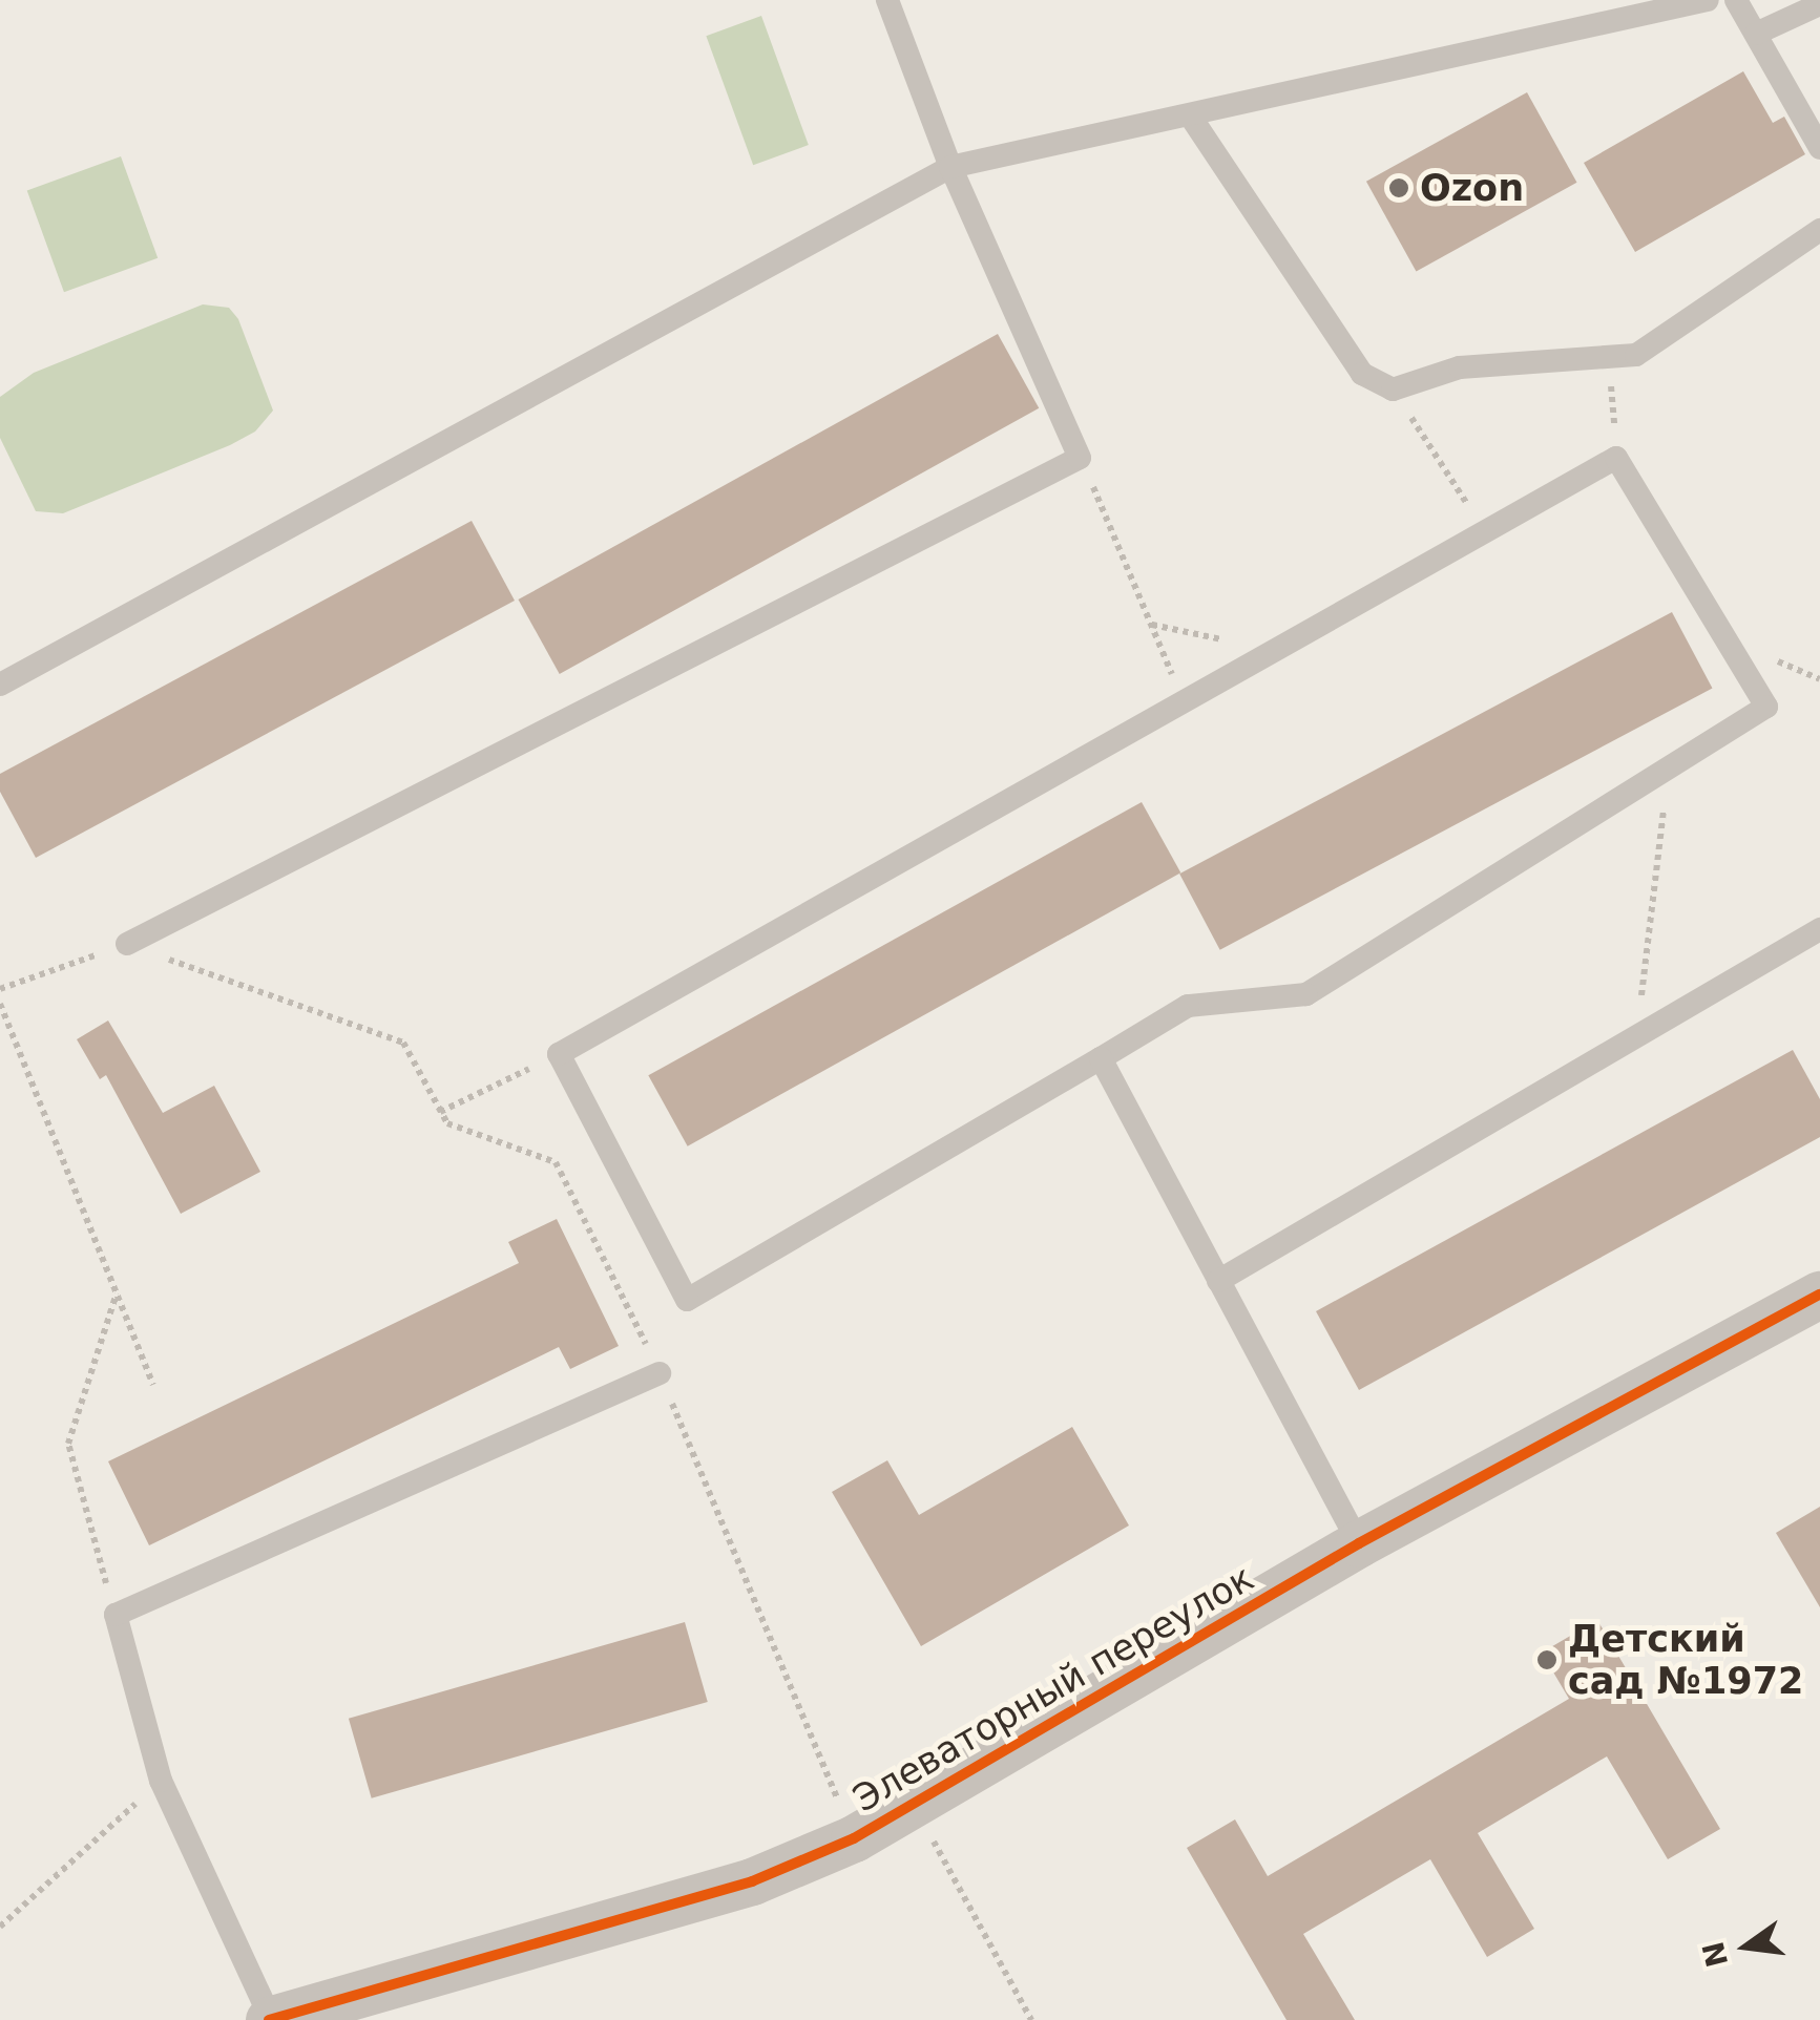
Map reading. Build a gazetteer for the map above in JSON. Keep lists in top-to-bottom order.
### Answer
{
  "streets": {
    "street": ["Элеваторный переулок"]
  },
  "places": ["Ozon", "Детский сад №1972"],
  "north": "left"
}
